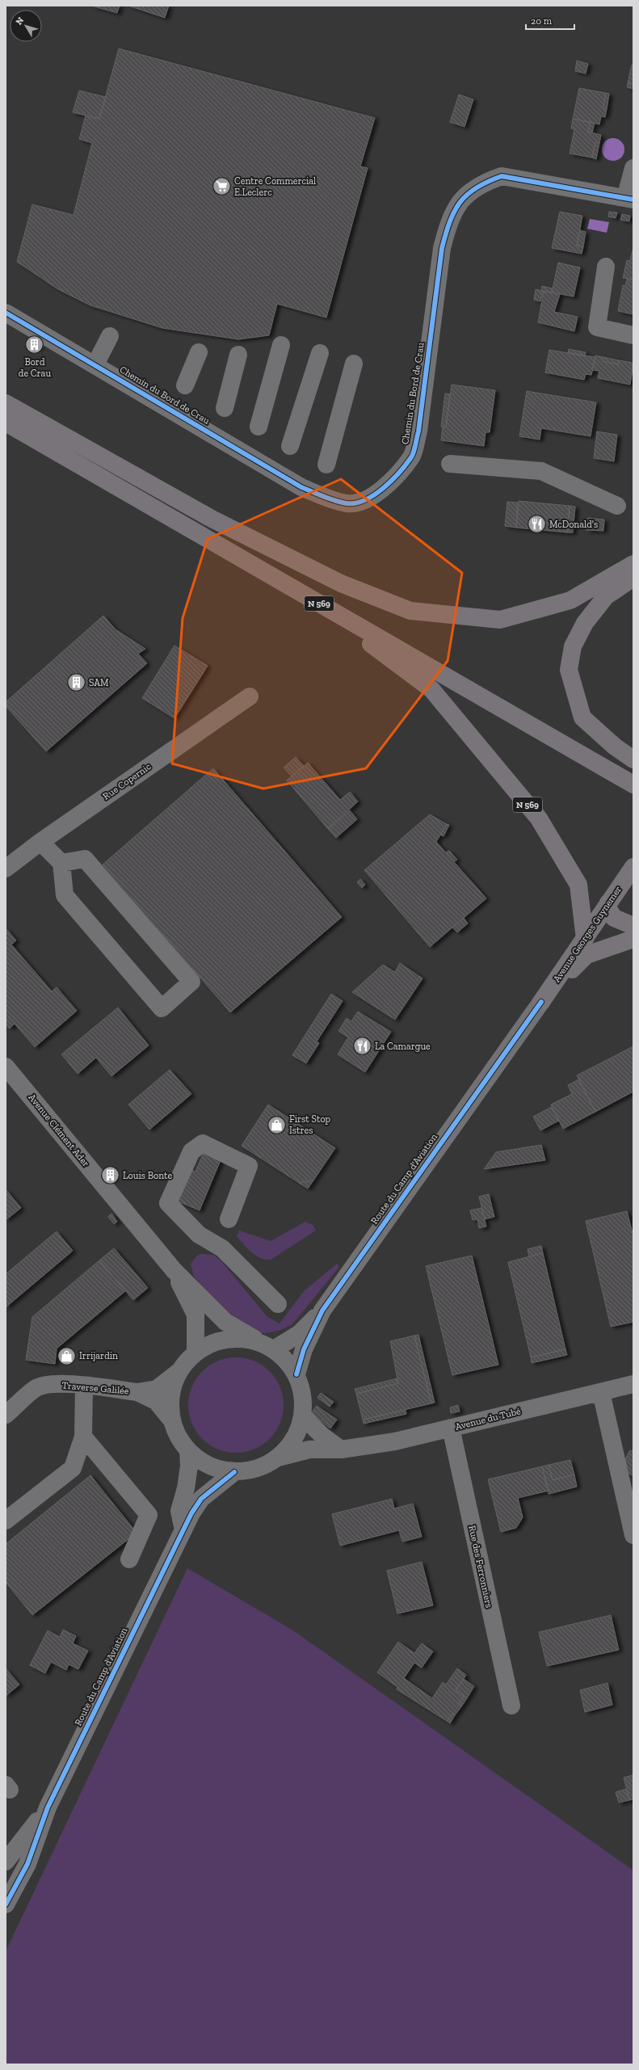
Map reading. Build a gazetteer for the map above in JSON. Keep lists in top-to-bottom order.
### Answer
{
  "streets": {
    "main road": ["N 569", "Avenue Georges Guynemer"],
    "street": [
      "Chemin du Bord de Crau",
      "Rue Copernic",
      "Avenue Clément Ader",
      "Route du Camp d'Aviation",
      "Traverse Galilée",
      "Avenue du Tubé",
      "Rue des Ferronniers"
    ]
  },
  "crossings": [
    ["N 569", "Avenue Georges Guynemer"],
    ["Avenue Georges Guynemer", "Route du Camp d'Aviation"],
    ["Avenue Clément Ader", "Route du Camp d'Aviation"],
    ["Avenue Clément Ader", "Avenue du Tubé"],
    ["Avenue du Tubé", "Rue des Ferronniers"]
  ],
  "places": {
    "supermarket": ["Centre Commercial E.Leclerc"],
    "building": ["Bord de Crau", "SAM", "Louis Bonte"],
    "restaurant": ["McDonald's", "La Camargue"],
    "shop": ["First Stop Istres", "Irrijardin"]
  },
  "scale_bar": "20 m",
  "north": "top left"
}
